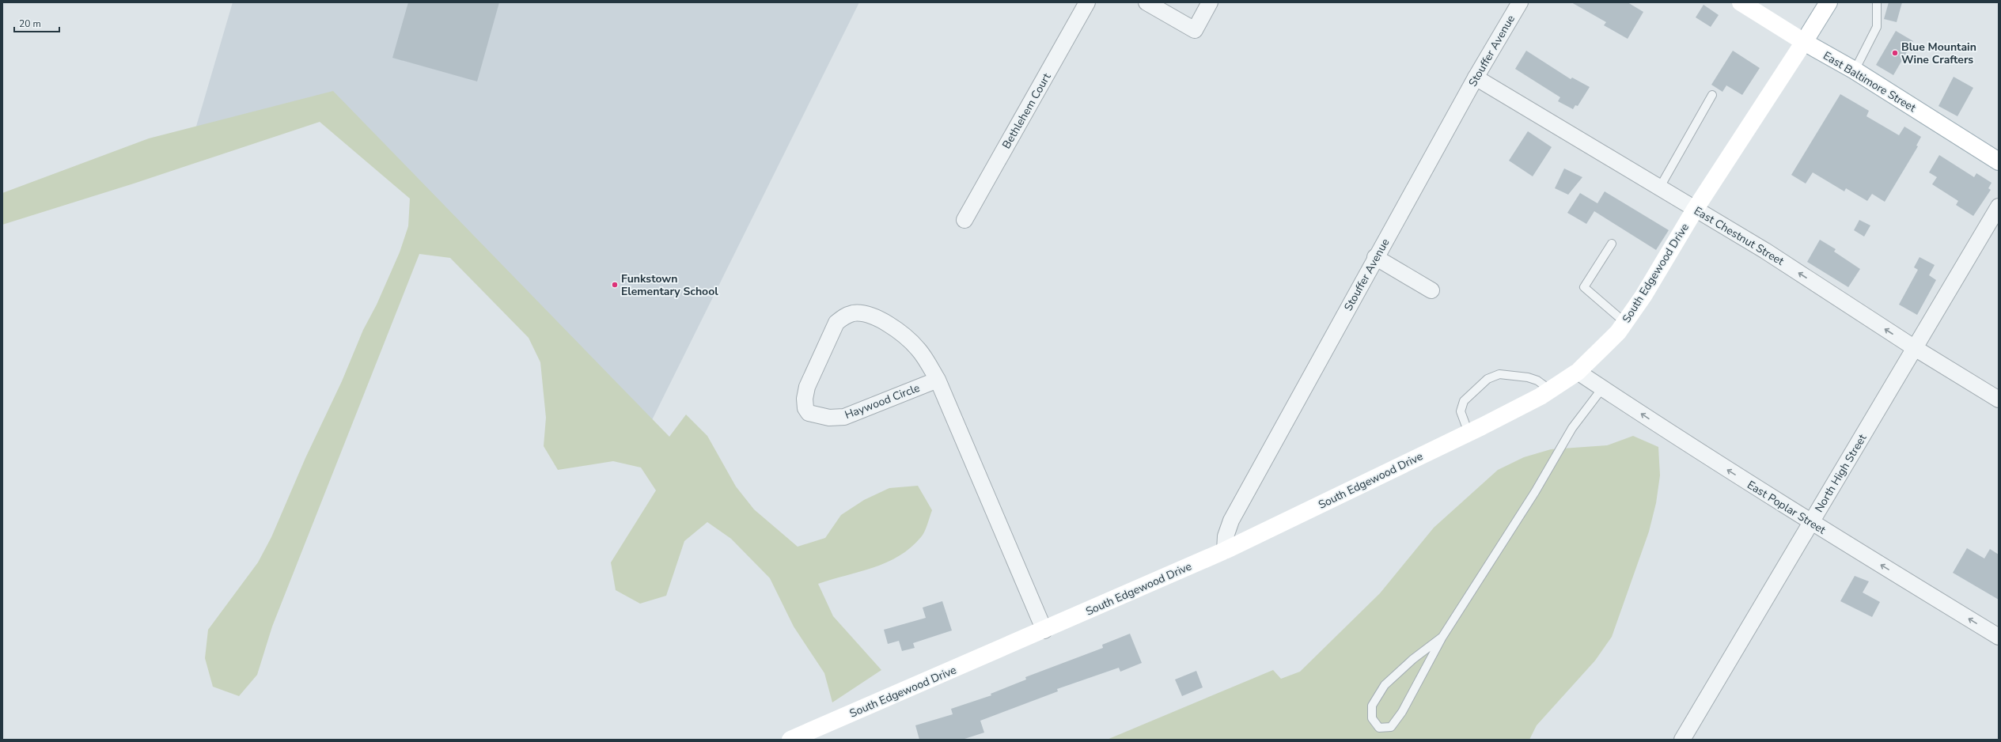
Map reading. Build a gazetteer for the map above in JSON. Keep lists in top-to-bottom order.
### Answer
{
  "streets": {
    "main road": ["East Baltimore Street", "South Edgewood Drive"],
    "street": [
      "Stouffer Avenue",
      "Bethlehem Court",
      "East Chestnut Street",
      "Haywood Circle",
      "North High Street",
      "East Poplar Street"
    ]
  },
  "crossings": [
    ["Stouffer Avenue", "East Chestnut Street"],
    ["Stouffer Avenue", "South Edgewood Drive"],
    ["East Baltimore Street", "South Edgewood Drive"],
    ["East Chestnut Street", "South Edgewood Drive"],
    ["East Chestnut Street", "North High Street"],
    ["South Edgewood Drive", "Haywood Circle"],
    ["South Edgewood Drive", "East Poplar Street"],
    ["North High Street", "East Poplar Street"]
  ],
  "one_way": ["East Chestnut Street", "East Poplar Street"],
  "places": ["Blue Mountain Wine Crafters", "Funkstown Elementary School"],
  "scale_bar": "20 m"
}
